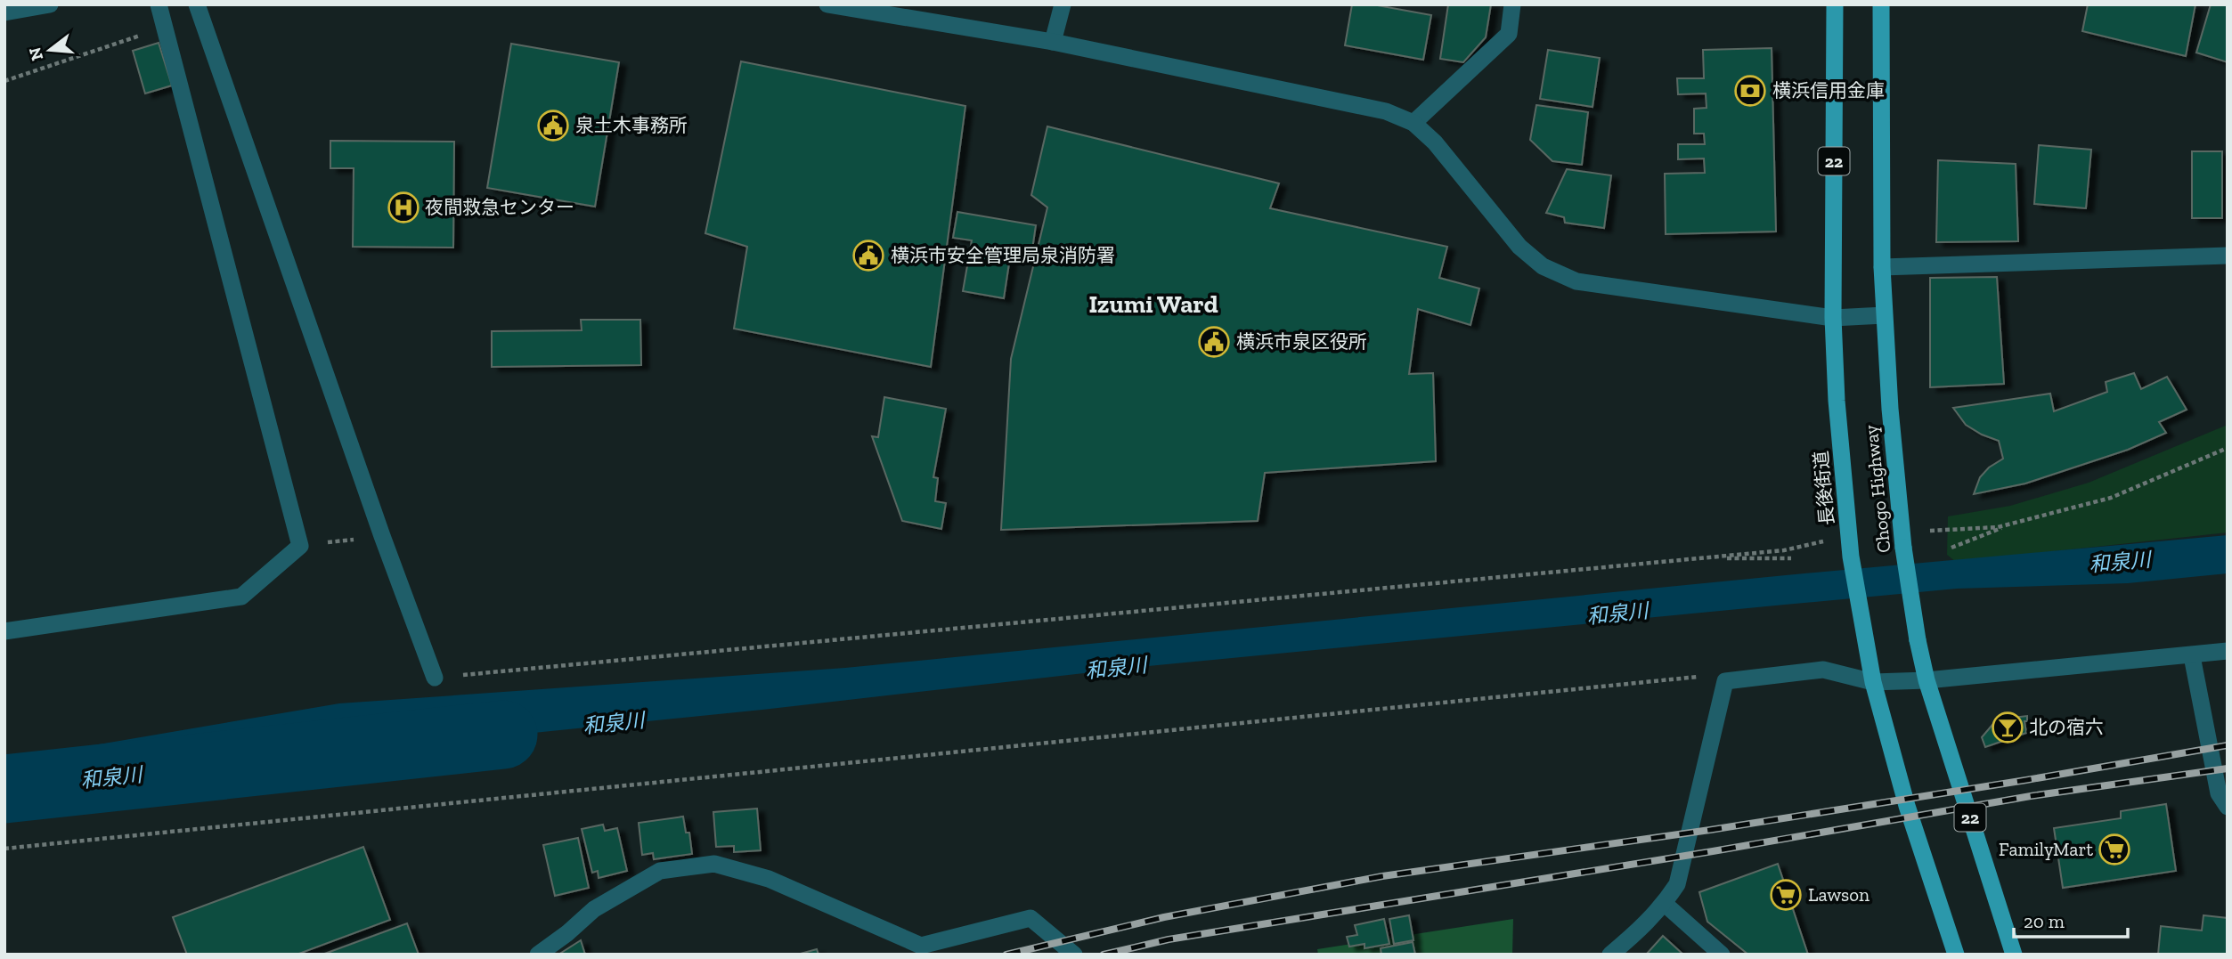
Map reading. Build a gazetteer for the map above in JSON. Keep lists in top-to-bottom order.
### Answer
{
  "streets": {
    "main road": ["22", "長後街道", "Chogo Highway"]
  },
  "districts": ["Izumi Ward"],
  "water": ["和泉川"],
  "places": {
    "bank": ["横浜信用金庫"],
    "public building": ["泉土木事務所", "横浜市安全管理局泉消防署", "横浜市泉区役所"],
    "hospital": ["夜間救急センター"],
    "bar": ["北の宿六"],
    "supermarket": ["FamilyMart", "Lawson"]
  },
  "scale_bar": "20 m",
  "north": "left"
}
